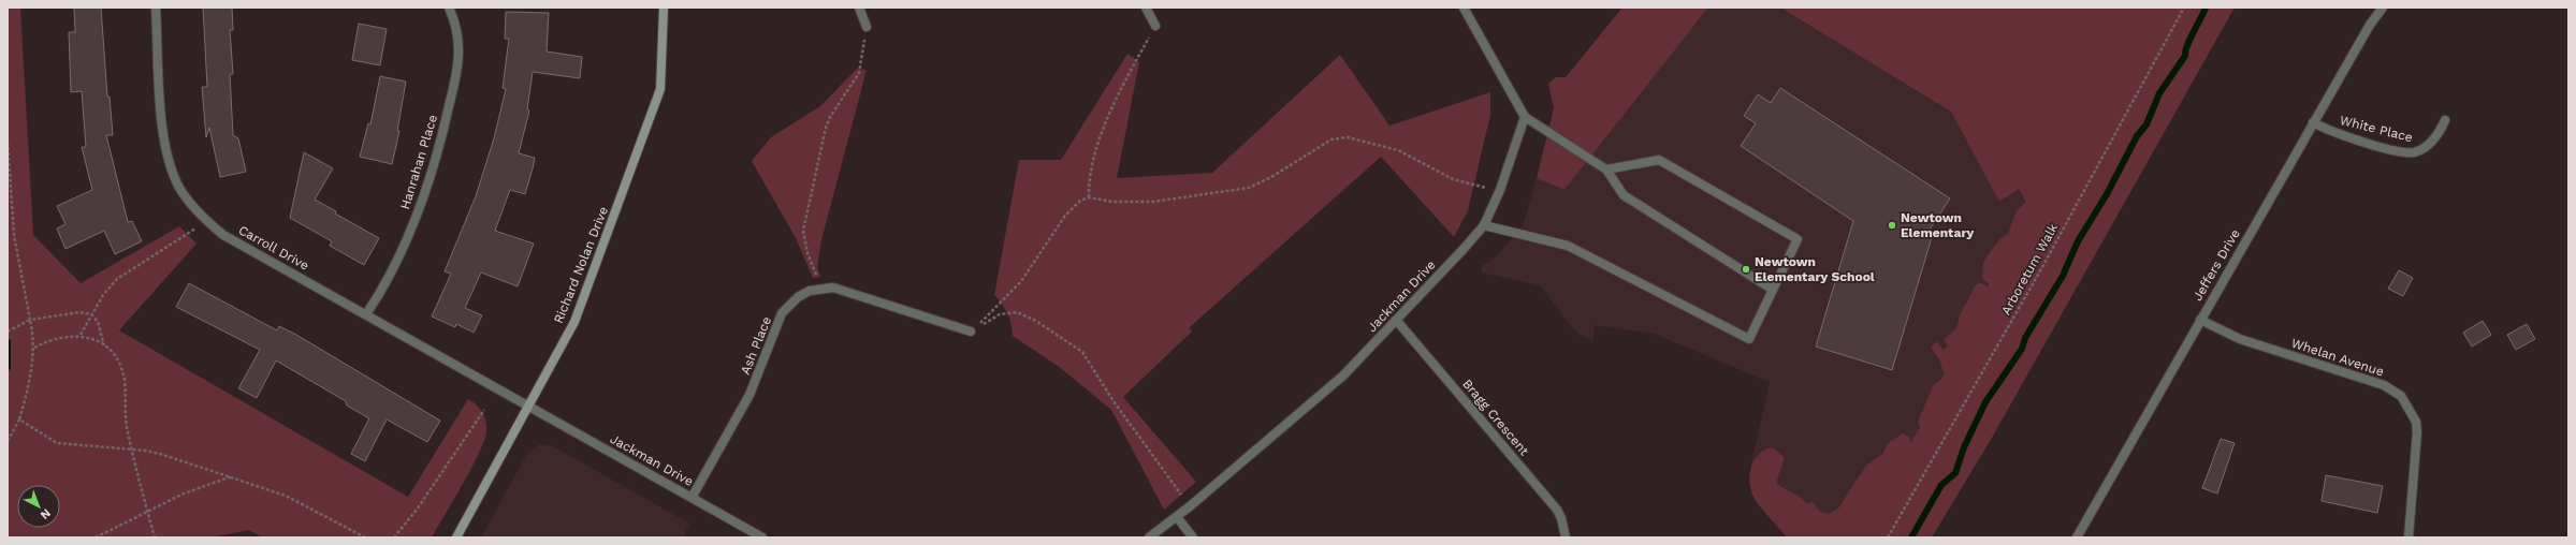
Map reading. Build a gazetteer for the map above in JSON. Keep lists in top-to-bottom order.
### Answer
{
  "streets": {
    "main road": ["Richard Nolan Drive"],
    "street": [
      "White Place",
      "Hanrahan Place",
      "Carroll Drive",
      "Jeffers Drive",
      "Jackman Drive",
      "Ash Place",
      "Whelan Avenue",
      "Bragg Crescent"
    ],
    "path": ["Arboretum Walk"]
  },
  "crossings": [
    ["White Place", "Jeffers Drive"],
    ["Hanrahan Place", "Carroll Drive"],
    ["Carroll Drive", "Richard Nolan Drive"],
    ["Carroll Drive", "Jackman Drive"],
    ["Richard Nolan Drive", "Jackman Drive"],
    ["Jeffers Drive", "Whelan Avenue"],
    ["Jackman Drive", "Ash Place"],
    ["Jackman Drive", "Bragg Crescent"]
  ],
  "places": ["Newtown Elementary", "Newtown Elementary School"],
  "north": "bottom right"
}
